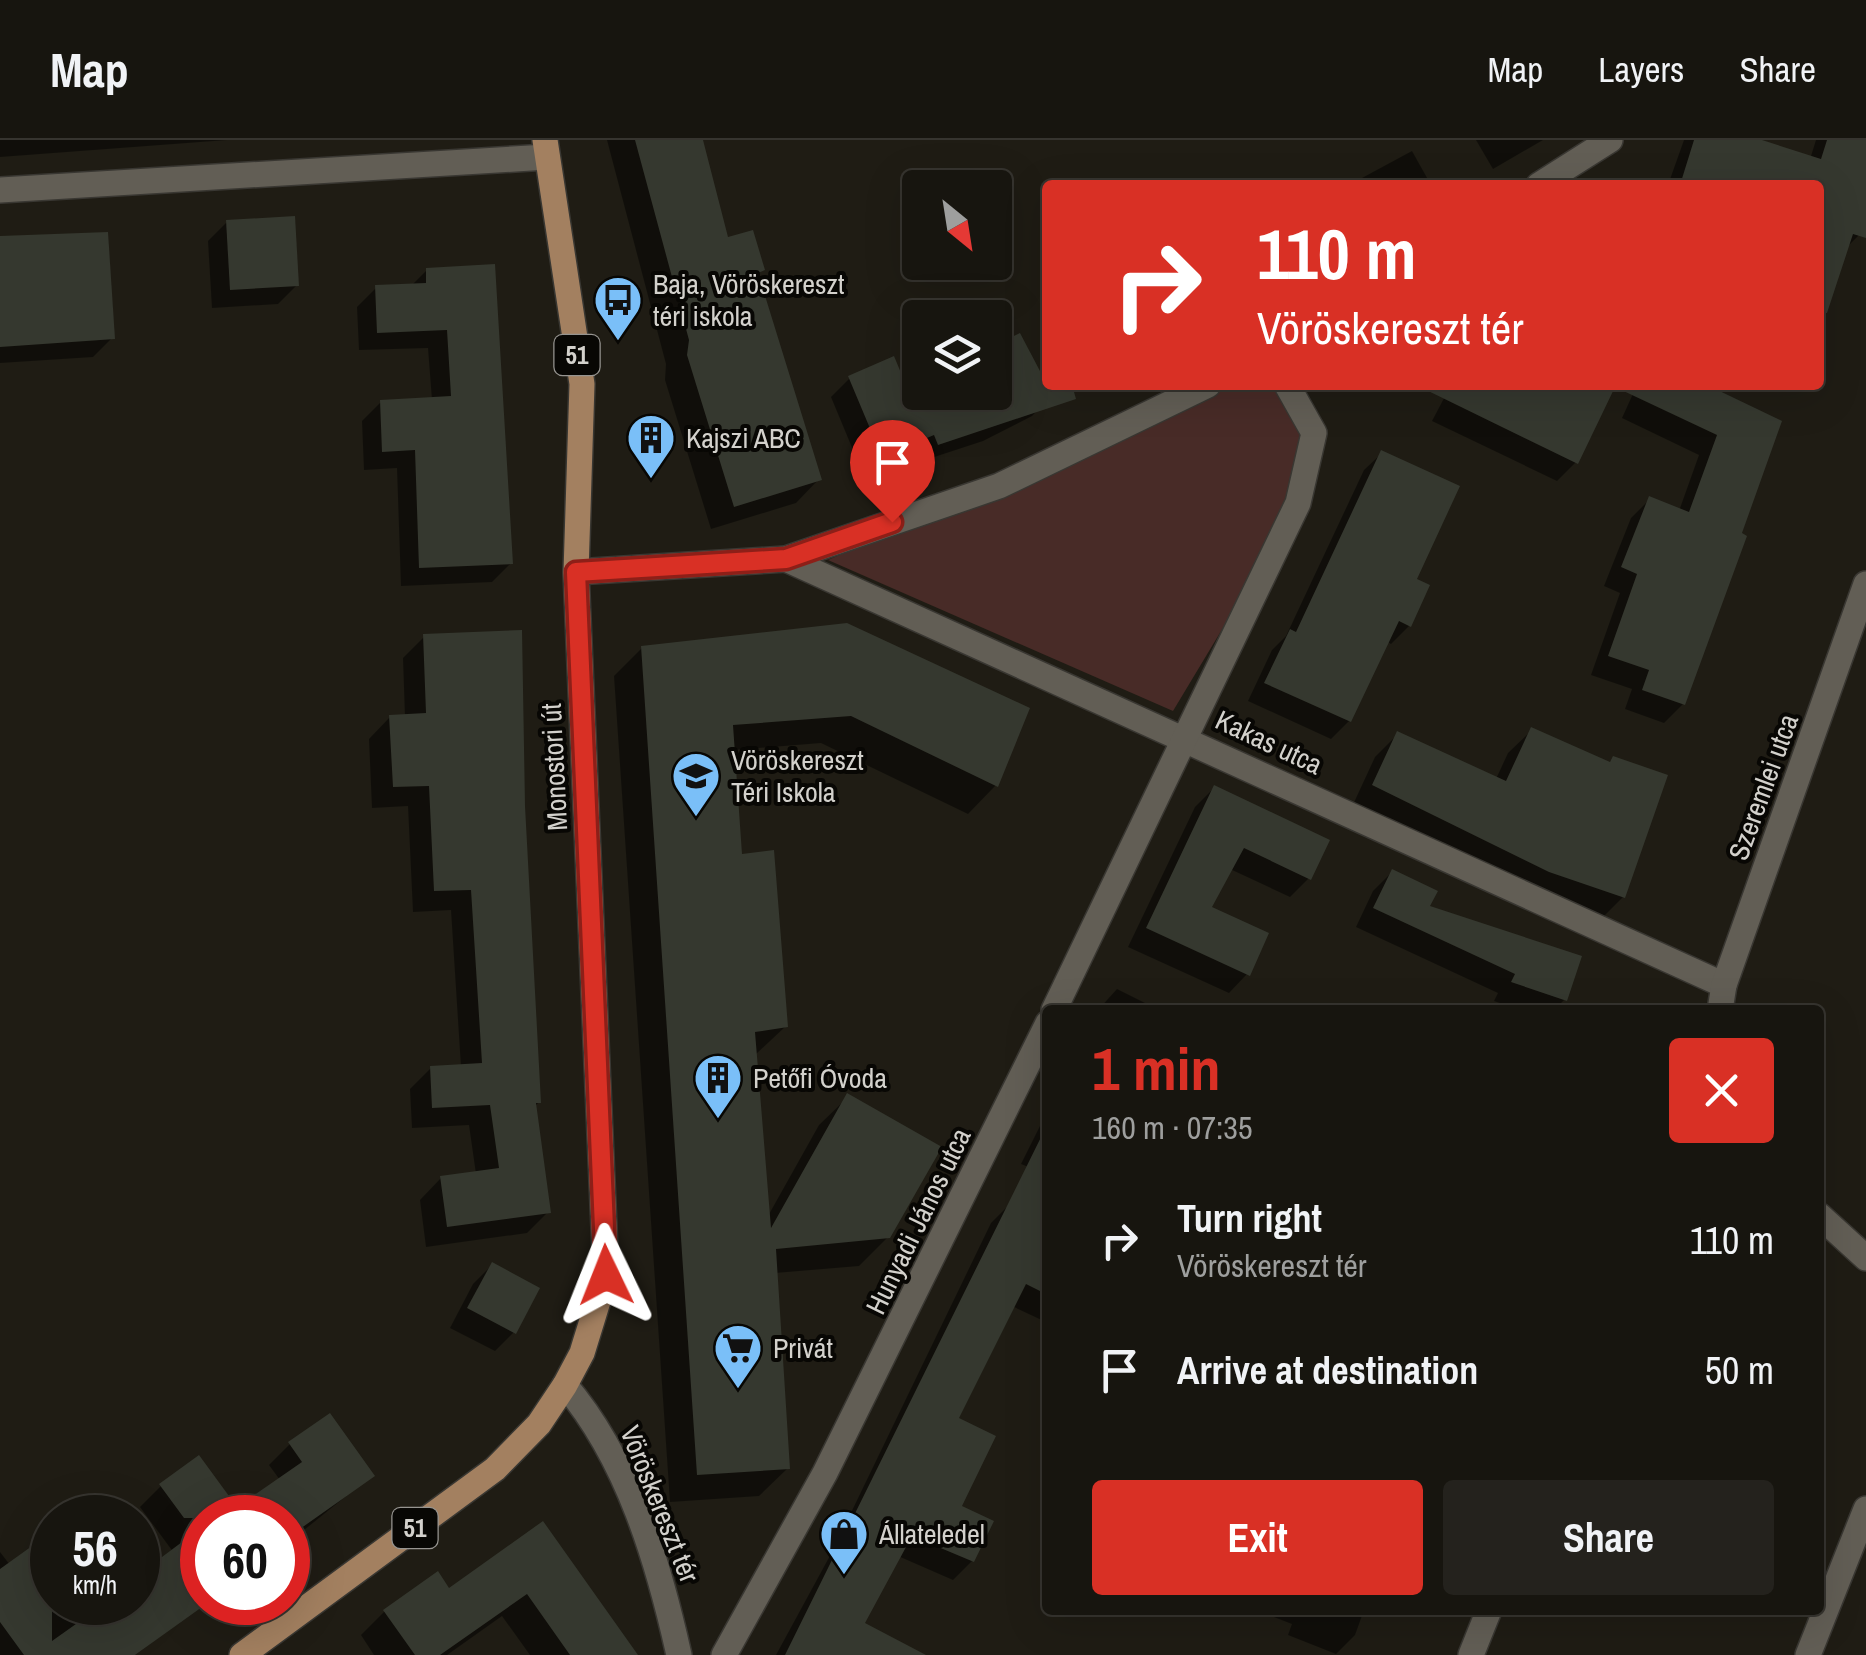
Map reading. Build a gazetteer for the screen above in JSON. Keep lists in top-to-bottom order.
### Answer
{
  "streets": {
    "main road": ["51", "Monostori út"],
    "street": [
      "Kakas utca",
      "Szeremlei utca",
      "Hunyadi János utca",
      "Vöröskereszt tér"
    ]
  },
  "crossings": [
    ["51", "Monostori út"],
    ["51", "Vöröskereszt tér"],
    ["Kakas utca", "Szeremlei utca"],
    ["Monostori út", "Vöröskereszt tér"]
  ],
  "places": {
    "bus stop": ["Baja, Vöröskereszt téri iskola"],
    "building": ["Kajszi ABC", "Petőfi Óvoda"],
    "school or university": ["Vöröskereszt Téri Iskola"],
    "supermarket": ["Privát"],
    "shop": ["Állateledel"]
  },
  "north": "bottom right",
  "page": {
    "header": "Map",
    "nav": ["Map", "Layers", "Share"],
    "turn": ["110 m", "Vöröskereszt tér"],
    "heading": ["1 min", "160 m · 07:35"],
    "list": [
      {
        "name": "Turn right",
        "note": "Vöröskereszt tér",
        "value": "110 m"
      },
      {
        "name": "Arrive at destination",
        "value": "50 m"
      }
    ],
    "buttons": ["Exit", "Share"],
    "speed": "56 km/h",
    "limit": "60"
  }
}
